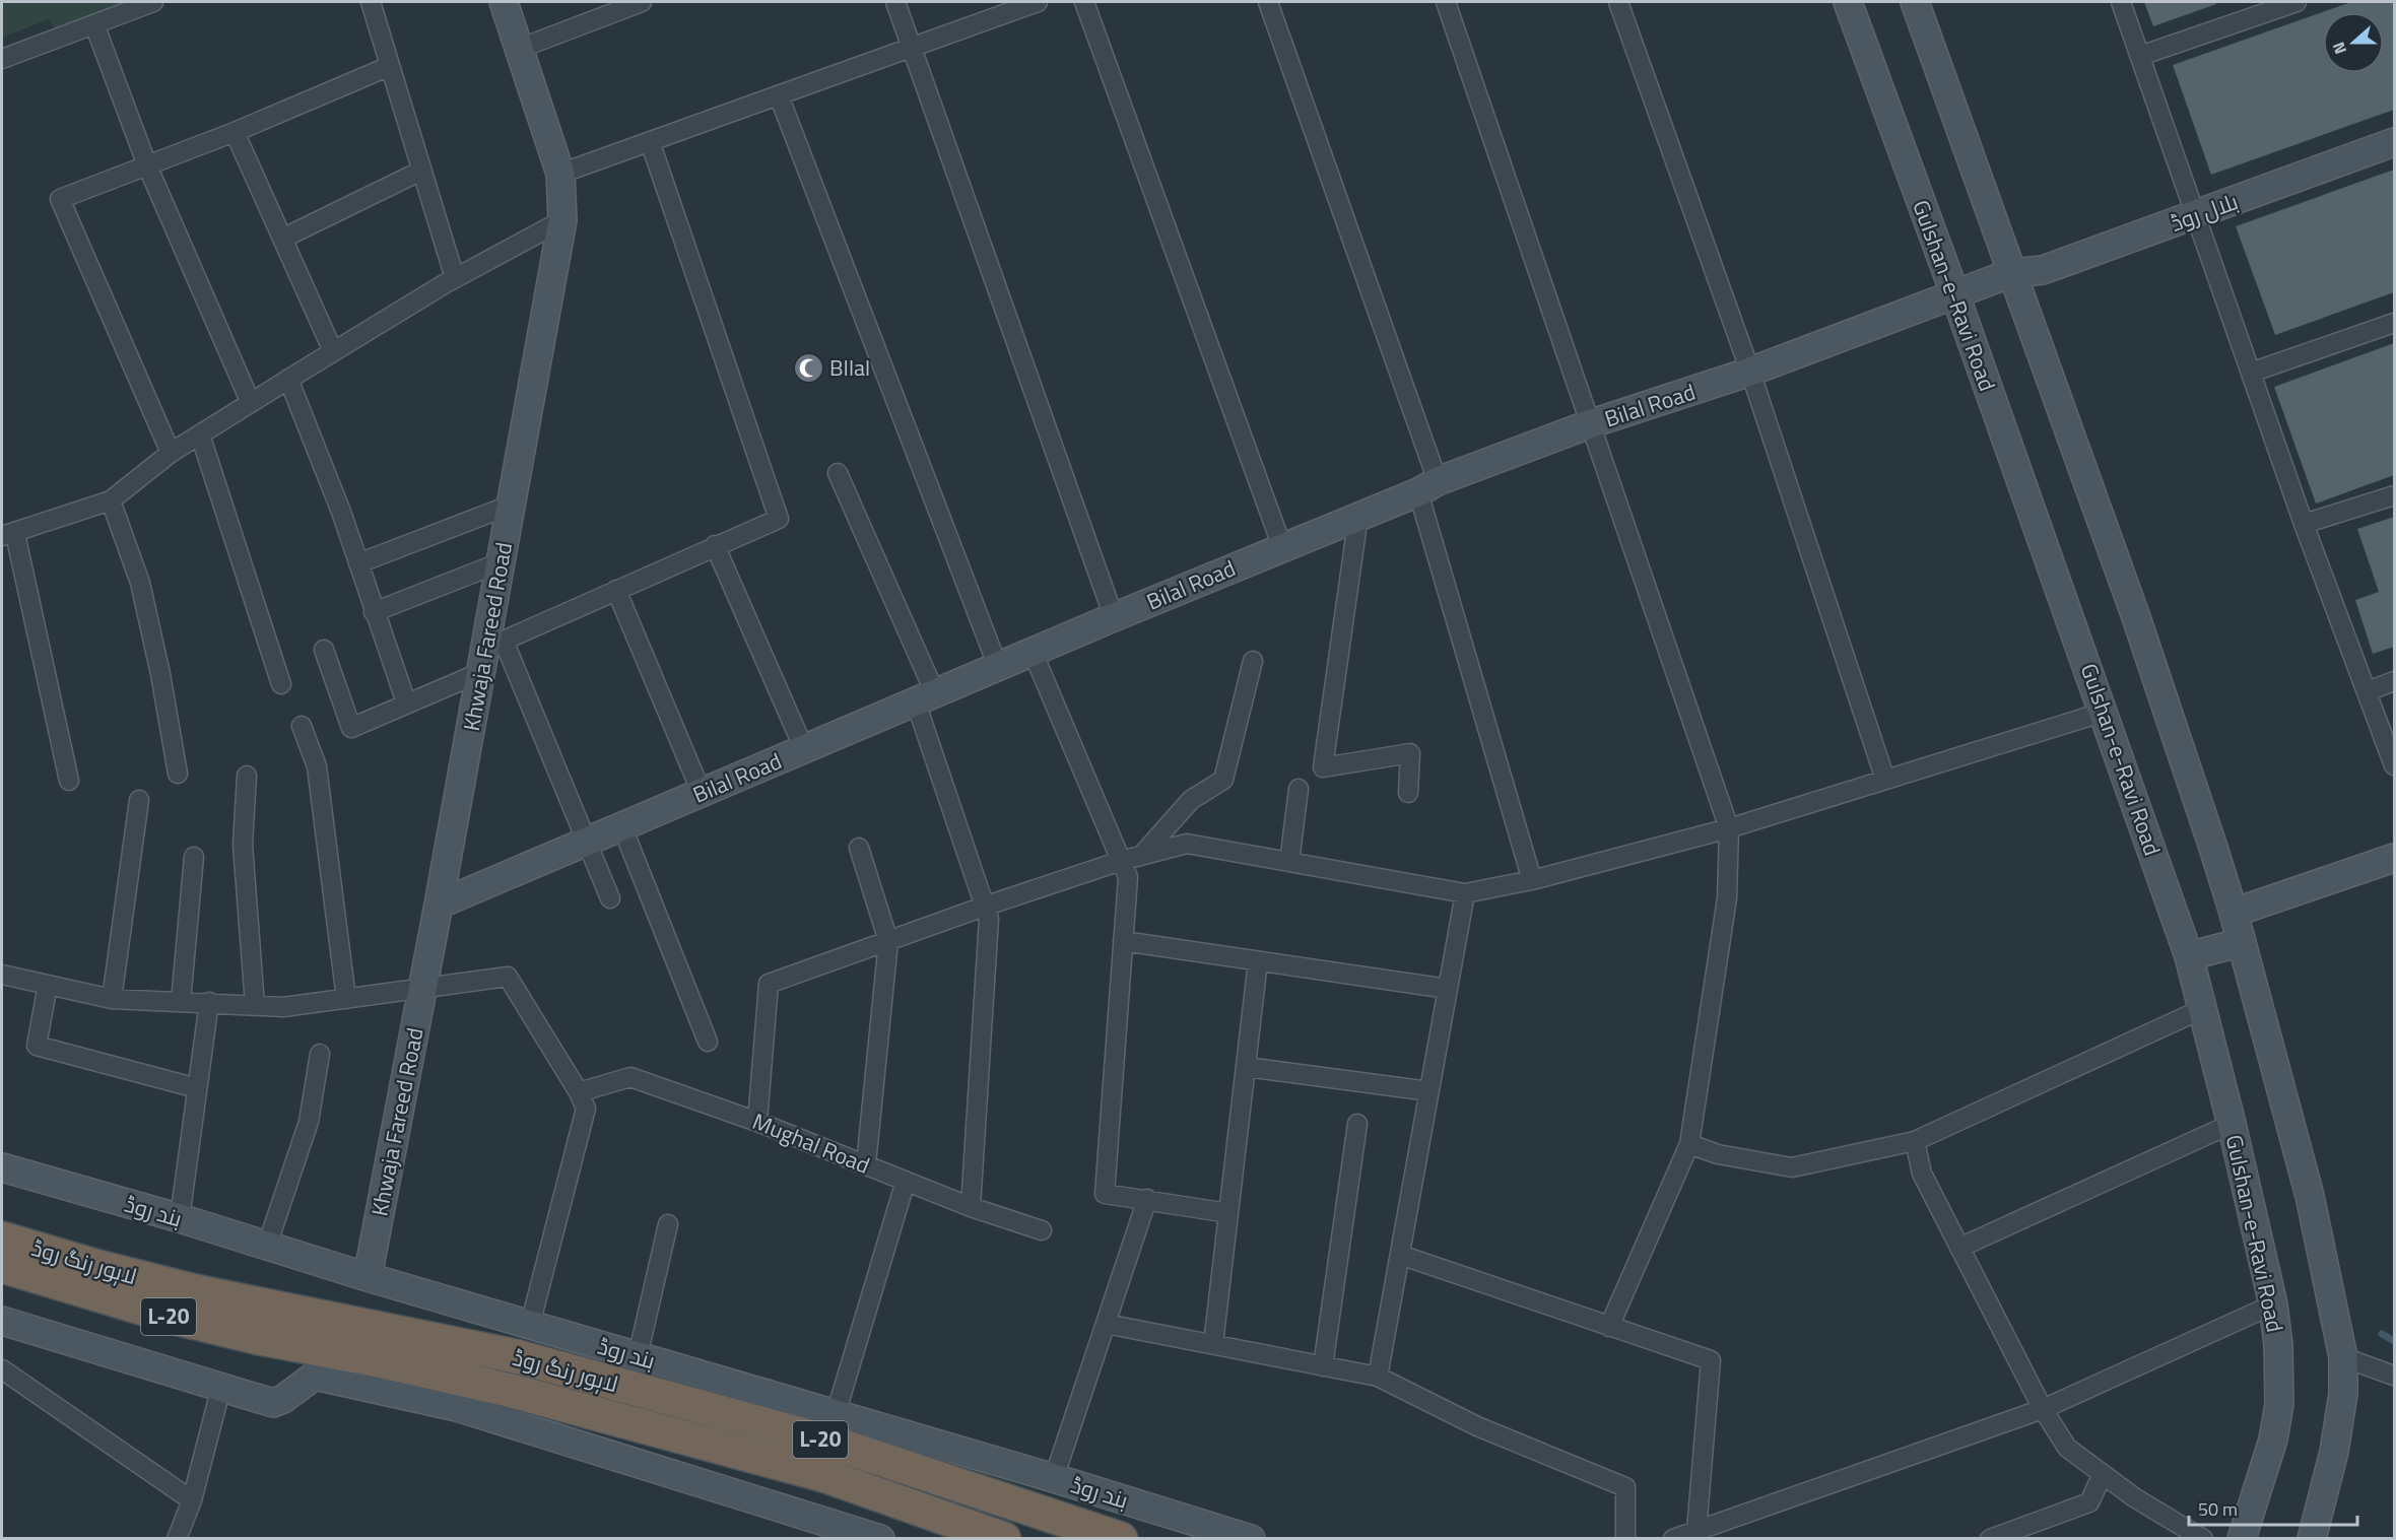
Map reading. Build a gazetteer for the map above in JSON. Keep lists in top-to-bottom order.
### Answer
{
  "streets": {
    "highway": ["لاہور رنگ روڈ", "L-20"],
    "main road": [
      "بلال روڈ",
      "Gulshan-e-Ravi Road",
      "Bilal Road",
      "Khwaja Fareed Road",
      "بند روڈ"
    ],
    "street": ["Mughal Road"]
  },
  "crossings": [
    ["بلال روڈ", "Gulshan-e-Ravi Road"],
    ["بلال روڈ", "Bilal Road"],
    ["Gulshan-e-Ravi Road", "Bilal Road"],
    ["Bilal Road", "Khwaja Fareed Road"],
    ["Khwaja Fareed Road", "بند روڈ"]
  ],
  "places": {
    "mosque": ["BIlal"]
  },
  "scale_bar": "50 m",
  "north": "left"
}
